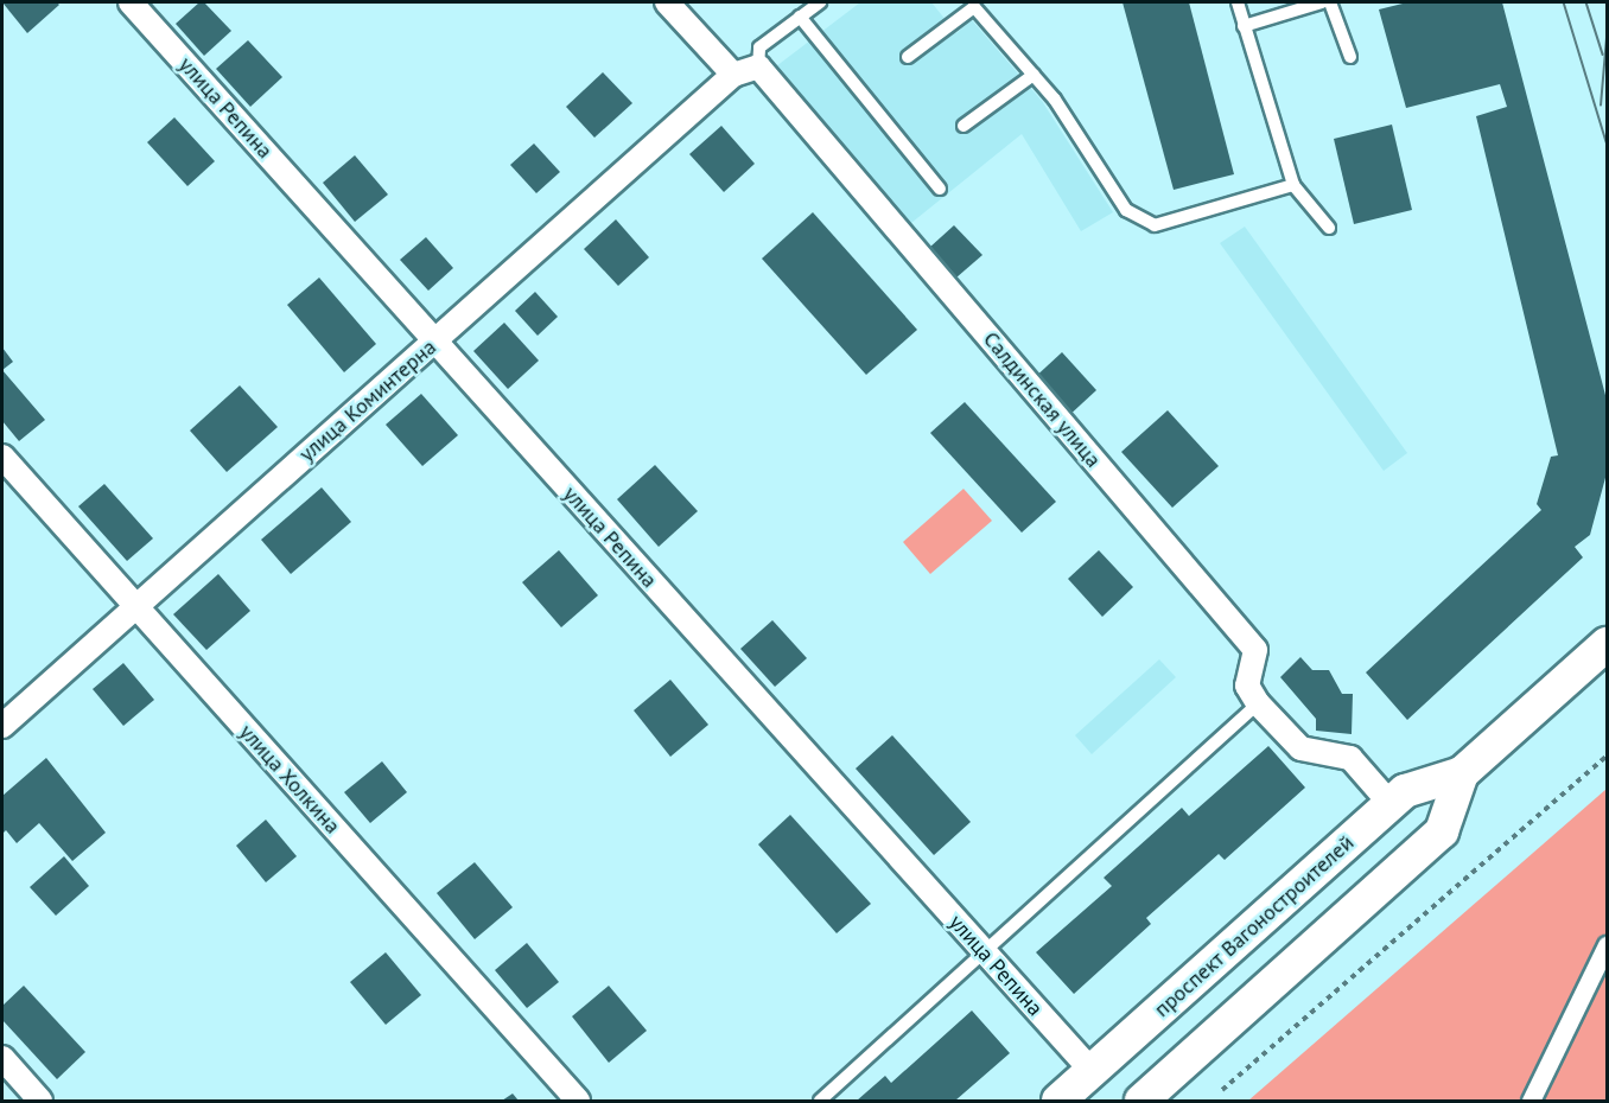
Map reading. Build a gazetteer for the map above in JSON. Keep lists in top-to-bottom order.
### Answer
{
  "streets": {
    "main road": ["проспект Вагоностроителей"],
    "street": [
      "улица Репина",
      "Салдинская улица",
      "улица Коминтерна",
      "улица Холкина"
    ]
  },
  "crossings": [
    ["улица Репина", "улица Коминтерна"],
    ["улица Репина", "проспект Вагоностроителей"],
    ["улица Коминтерна", "улица Холкина"]
  ]
}
